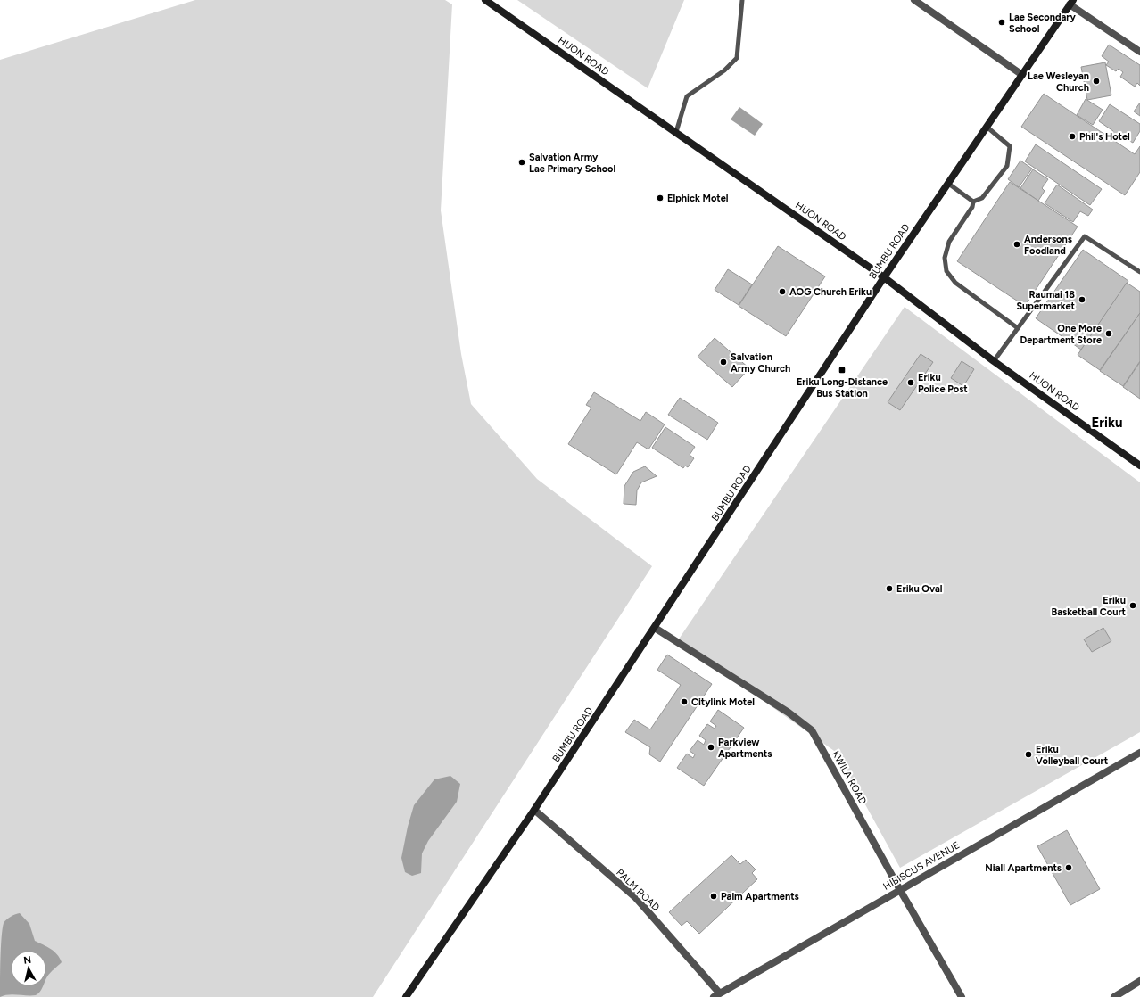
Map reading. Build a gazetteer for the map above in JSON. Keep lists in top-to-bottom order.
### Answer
{
  "streets": {
    "main road": ["HUON ROAD", "BUMBU ROAD"],
    "street": ["KWILA ROAD", "HIBISCUS AVENUE", "PALM ROAD"]
  },
  "crossings": [
    ["HUON ROAD", "BUMBU ROAD"],
    ["BUMBU ROAD", "KWILA ROAD"],
    ["BUMBU ROAD", "PALM ROAD"],
    ["KWILA ROAD", "HIBISCUS AVENUE"],
    ["HIBISCUS AVENUE", "PALM ROAD"]
  ],
  "districts": ["Eriku"],
  "places": {
    "other": [
      "Lae Secondary School",
      "Lae Wesleyan Church",
      "Phil's Hotel",
      "Salvation Army Lae Primary School",
      "Elphick Motel",
      "Andersons Foodland",
      "AOG Church Eriku",
      "Raumai 18 Supermarket",
      "One More Department Store",
      "Salvation Army Church",
      "Eriku Police Post",
      "Eriku Oval",
      "Eriku Basketball Court",
      "Citylink Motel",
      "Parkview Apartments",
      "Eriku Volleyball Court",
      "Niall Apartments",
      "Palm Apartments"
    ],
    "transit": ["Eriku Long-Distance Bus Station"]
  },
  "north": "top"
}
